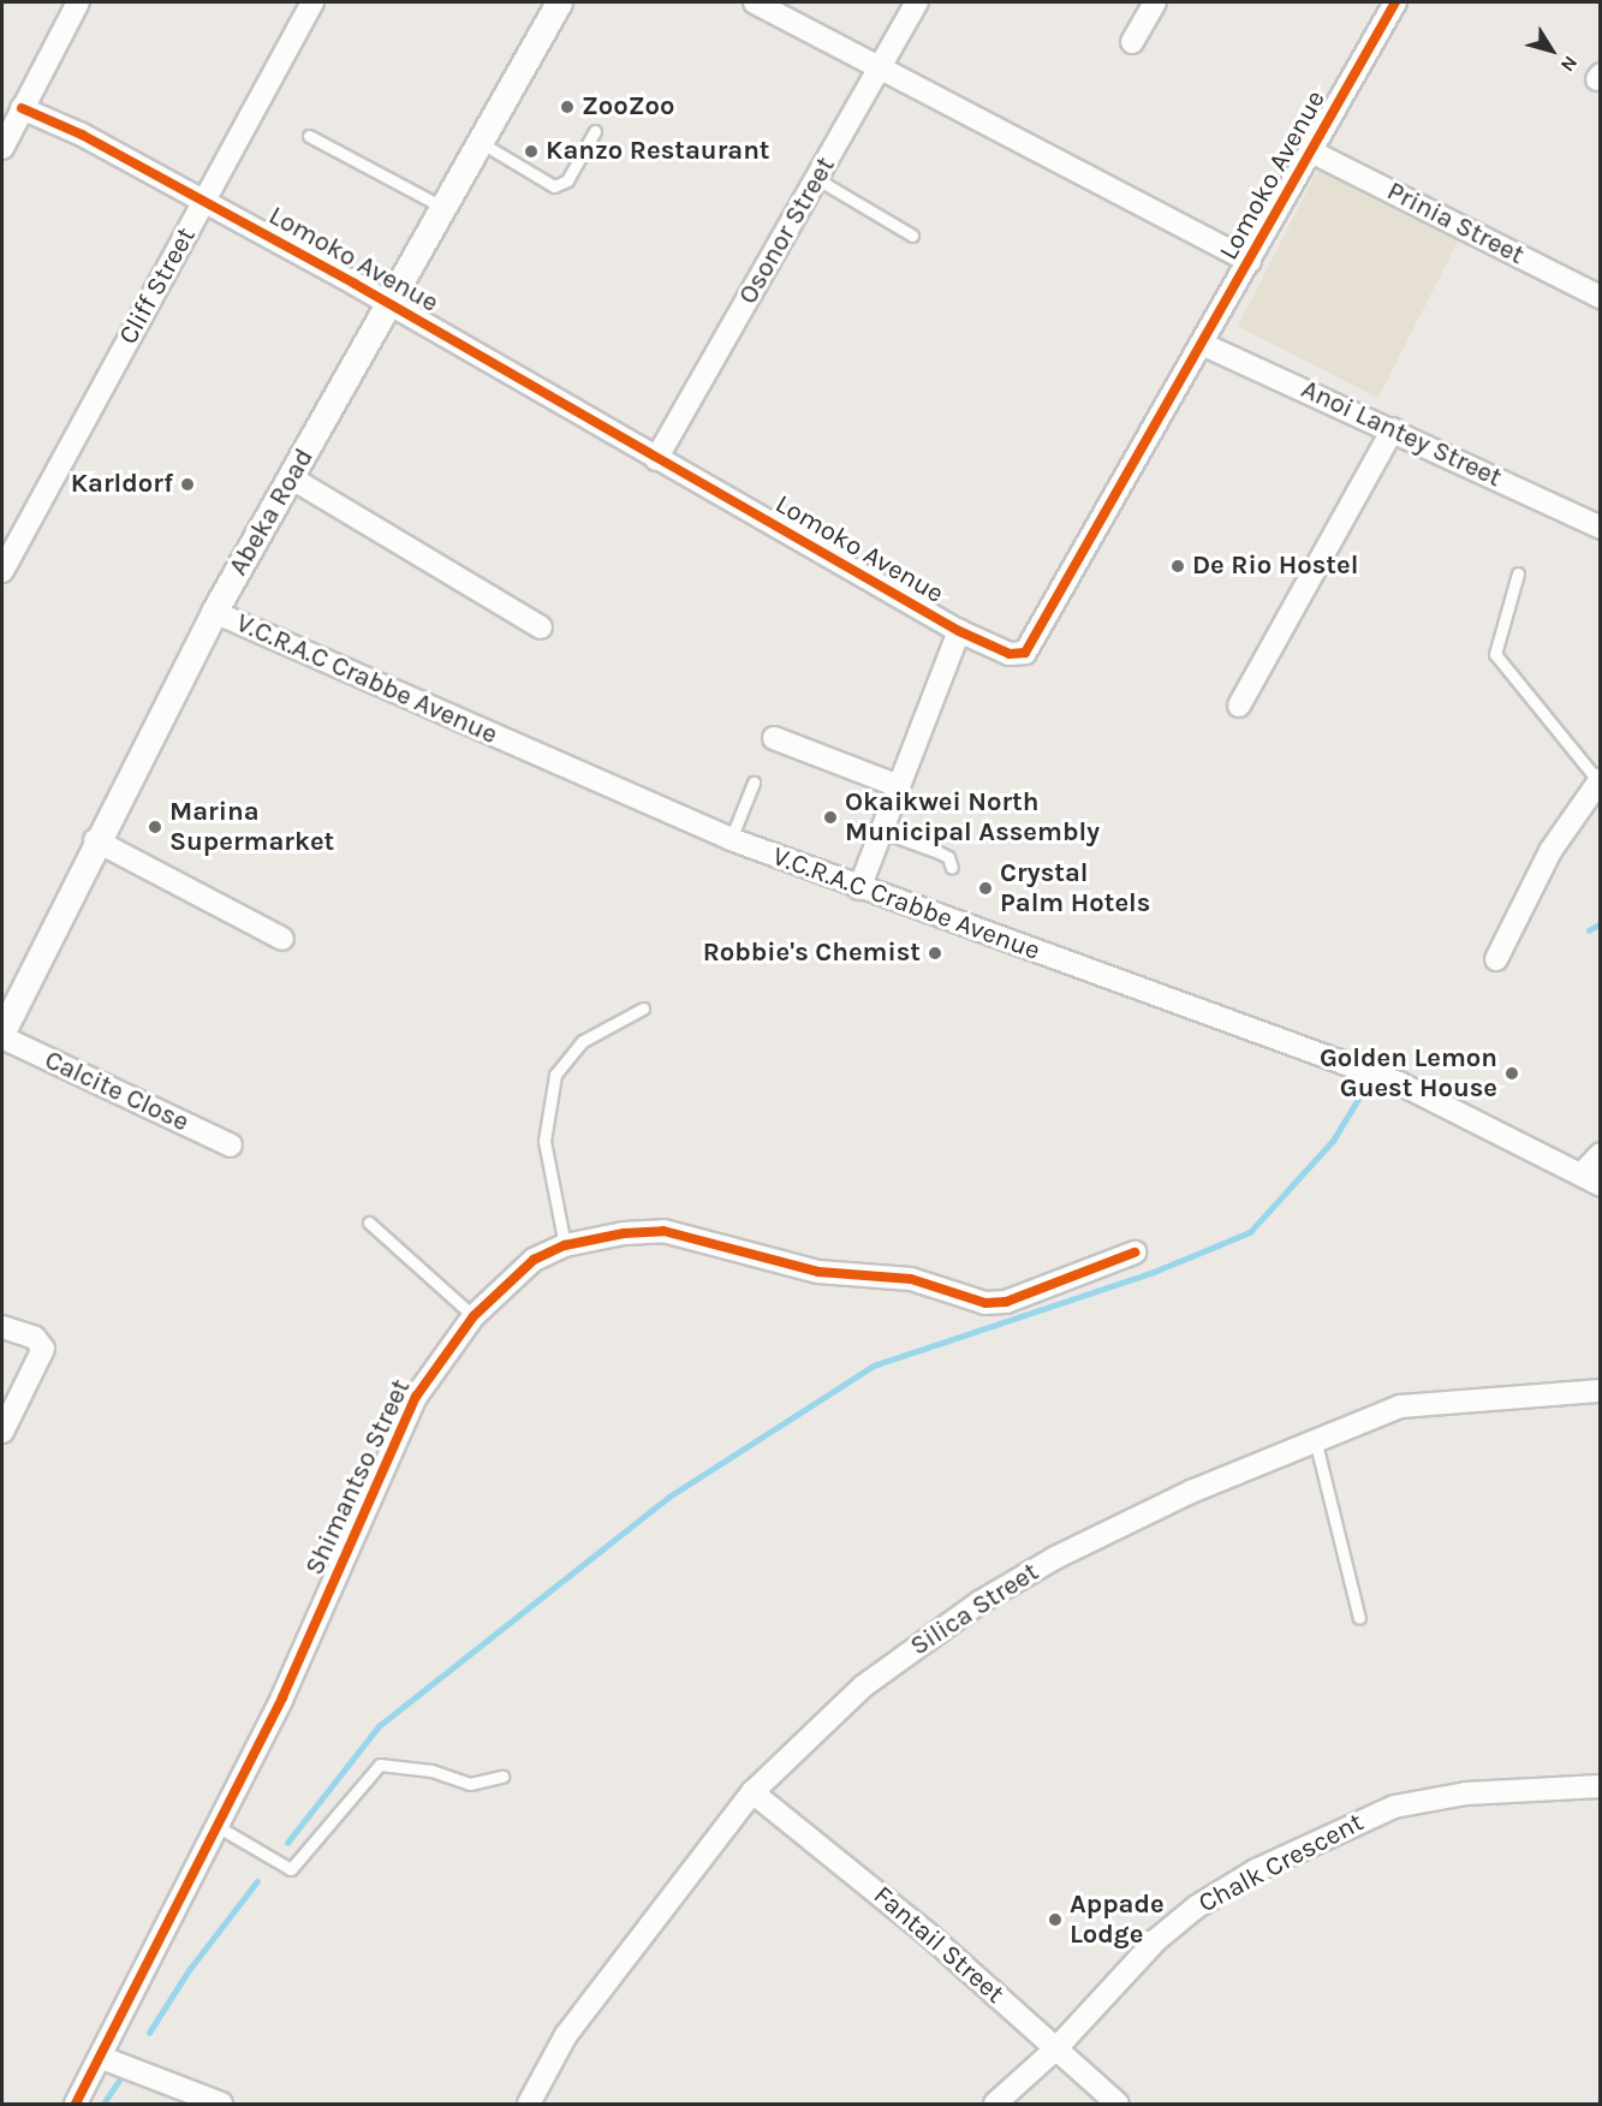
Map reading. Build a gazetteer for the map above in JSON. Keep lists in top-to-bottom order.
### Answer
{
  "streets": {
    "street": [
      "Lomoko Avenue",
      "Prinia Street",
      "Osonor Street",
      "Cliff Street",
      "Anoi Lantey Street",
      "Abeka Road",
      "V.C.R.A.C Crabbe Avenue",
      "Calcite Close",
      "Shimantso Street",
      "Silica Street",
      "Chalk Crescent",
      "Fantail Street"
    ]
  },
  "crossings": [
    ["Lomoko Avenue", "Prinia Street"],
    ["Lomoko Avenue", "Osonor Street"],
    ["Lomoko Avenue", "Cliff Street"],
    ["Lomoko Avenue", "Anoi Lantey Street"],
    ["Lomoko Avenue", "Abeka Road"],
    ["Abeka Road", "V.C.R.A.C Crabbe Avenue"],
    ["Silica Street", "Fantail Street"],
    ["Chalk Crescent", "Fantail Street"]
  ],
  "places": [
    "ZooZoo",
    "Kanzo Restaurant",
    "Karldorf",
    "De Rio Hostel",
    "Okaikwei North Municipal Assembly",
    "Marina Supermarket",
    "Crystal Palm Hotels",
    "Robbie's Chemist",
    "Golden Lemon Guest House",
    "Appade Lodge"
  ],
  "north": "bottom right"
}
